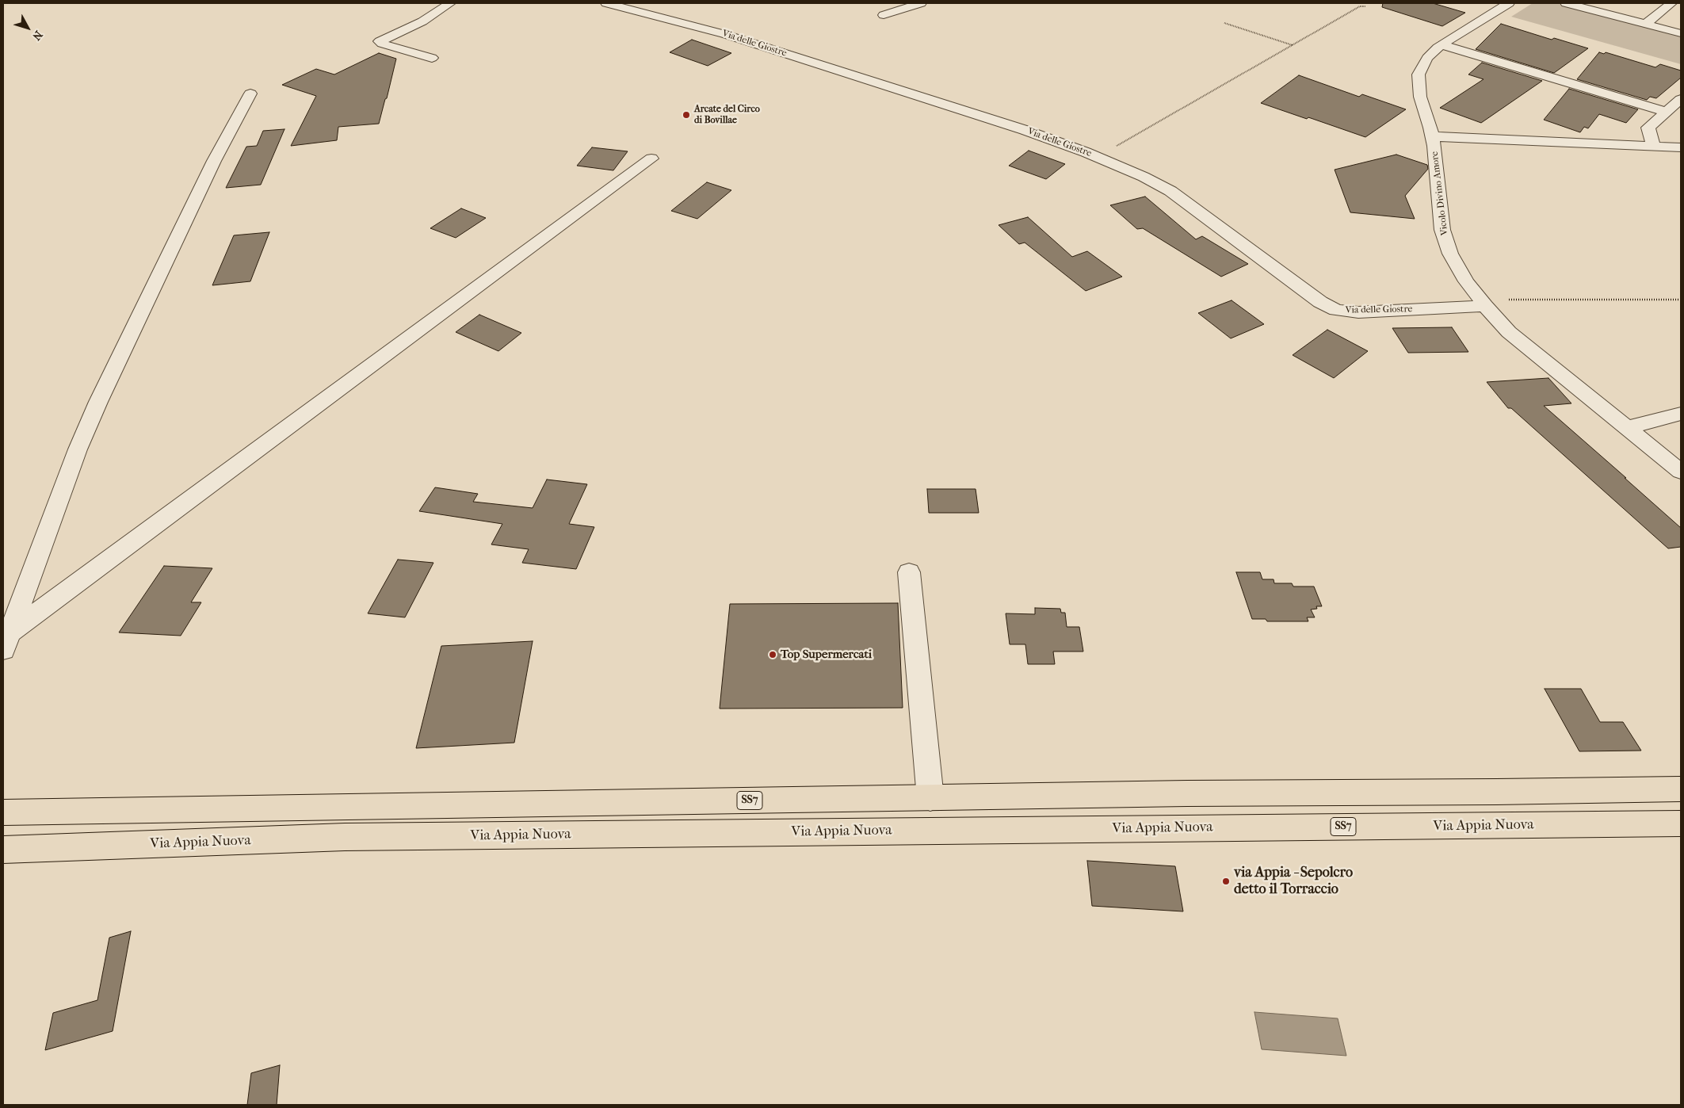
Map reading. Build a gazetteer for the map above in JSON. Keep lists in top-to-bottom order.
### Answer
{
  "streets": {
    "main road": ["SS7", "Via Appia Nuova"],
    "street": ["Via delle Giostre", "Vicolo Divino Amore"]
  },
  "crossings": [
    ["Via delle Giostre", "Vicolo Divino Amore"]
  ],
  "places": ["Arcate del Circo di Bovillae", "Top Supermercati", "via Appia - Sepolcro detto il Torraccio"],
  "north": "bottom right"
}
